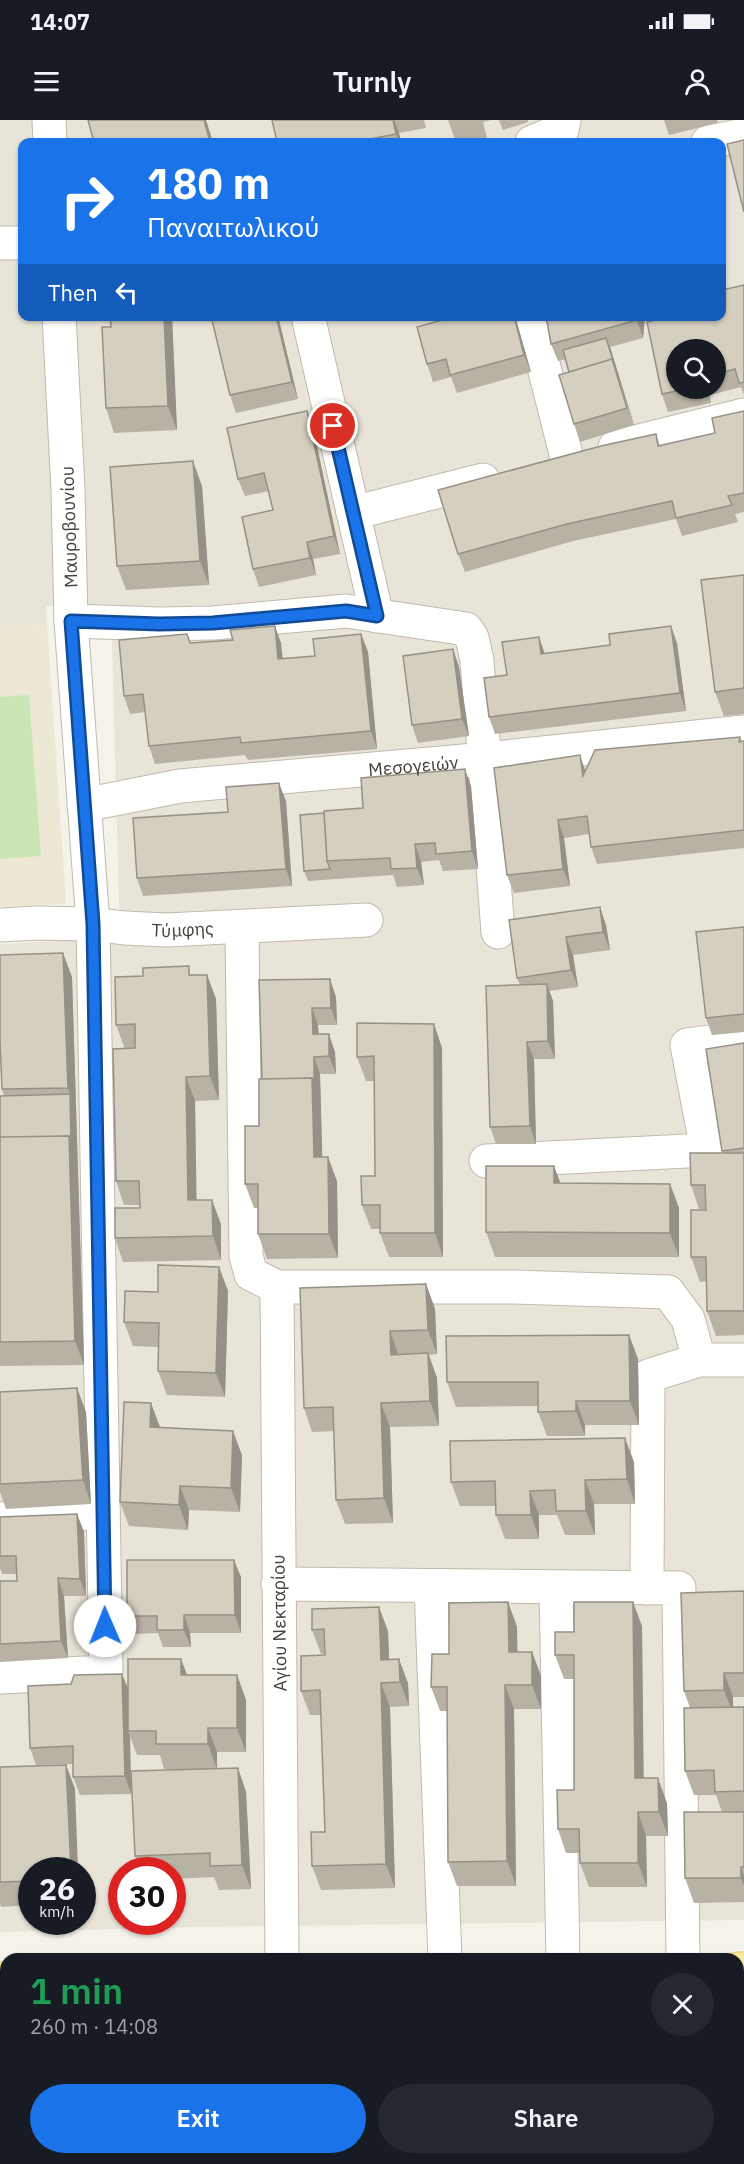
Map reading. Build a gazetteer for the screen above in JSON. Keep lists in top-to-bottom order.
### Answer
{
  "streets": {
    "street": [
      "Μαυροβουνίου",
      "Μεσογειών",
      "Τύμφης",
      "Αγίου Νεκταρίου"
    ]
  },
  "crossings": [
    ["Μαυροβουνίου", "Μεσογειών"],
    ["Μαυροβουνίου", "Τύμφης"]
  ],
  "page": {
    "status": "14:07",
    "header": "Turnly",
    "turn": ["180 m", "Παναιτωλικού"],
    "then": "Then",
    "speed": "26 km/h",
    "limit": "30",
    "heading": ["1 min", "260 m · 14:08"],
    "buttons": ["Exit", "Share"]
  }
}
